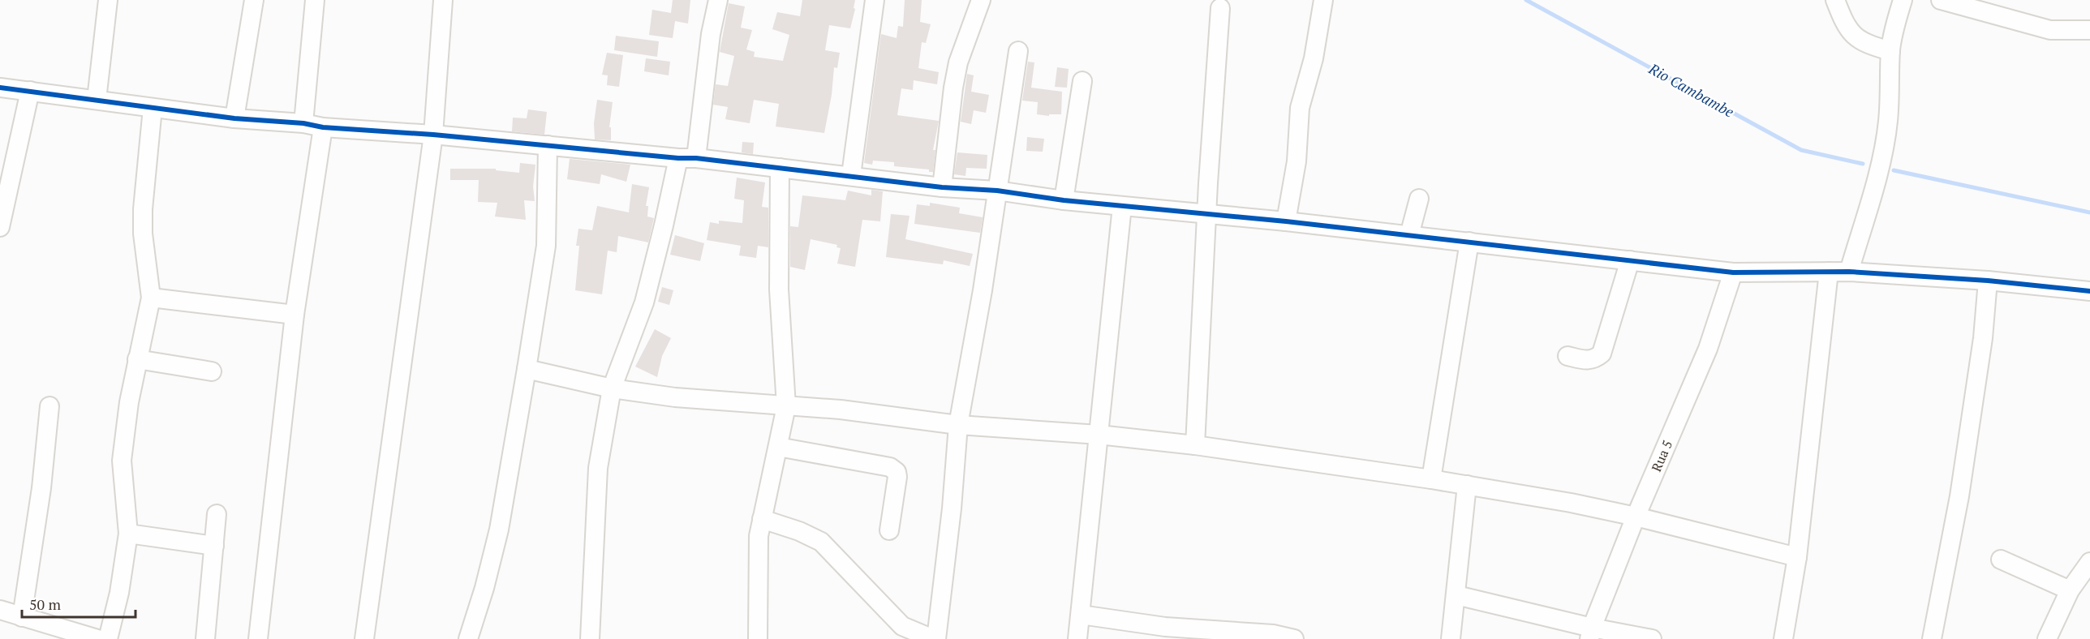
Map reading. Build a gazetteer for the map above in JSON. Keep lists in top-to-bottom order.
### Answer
{
  "streets": {
    "street": ["Rua 5"]
  },
  "water": ["Rio Cambambe"],
  "scale_bar": "50 m"
}
